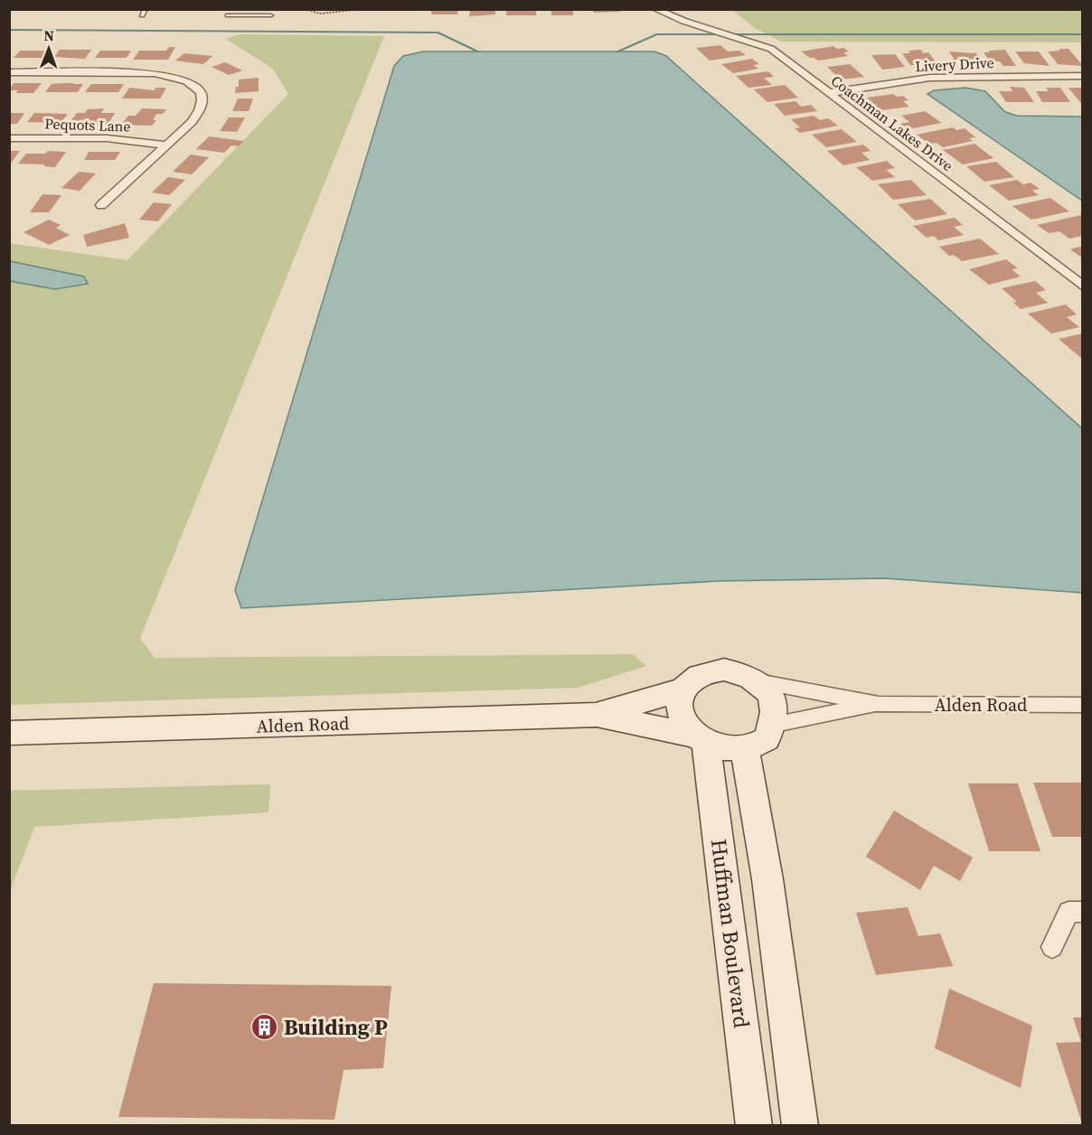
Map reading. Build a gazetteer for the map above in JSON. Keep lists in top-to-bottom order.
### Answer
{
  "streets": {
    "street": [
      "Livery Drive",
      "Coachman Lakes Drive",
      "Pequots Lane",
      "Alden Road",
      "Huffman Boulevard"
    ]
  },
  "crossings": [
    ["Livery Drive", "Coachman Lakes Drive"],
    ["Alden Road", "Huffman Boulevard"]
  ],
  "places": {
    "building": ["Building P"]
  },
  "north": "top"
}
